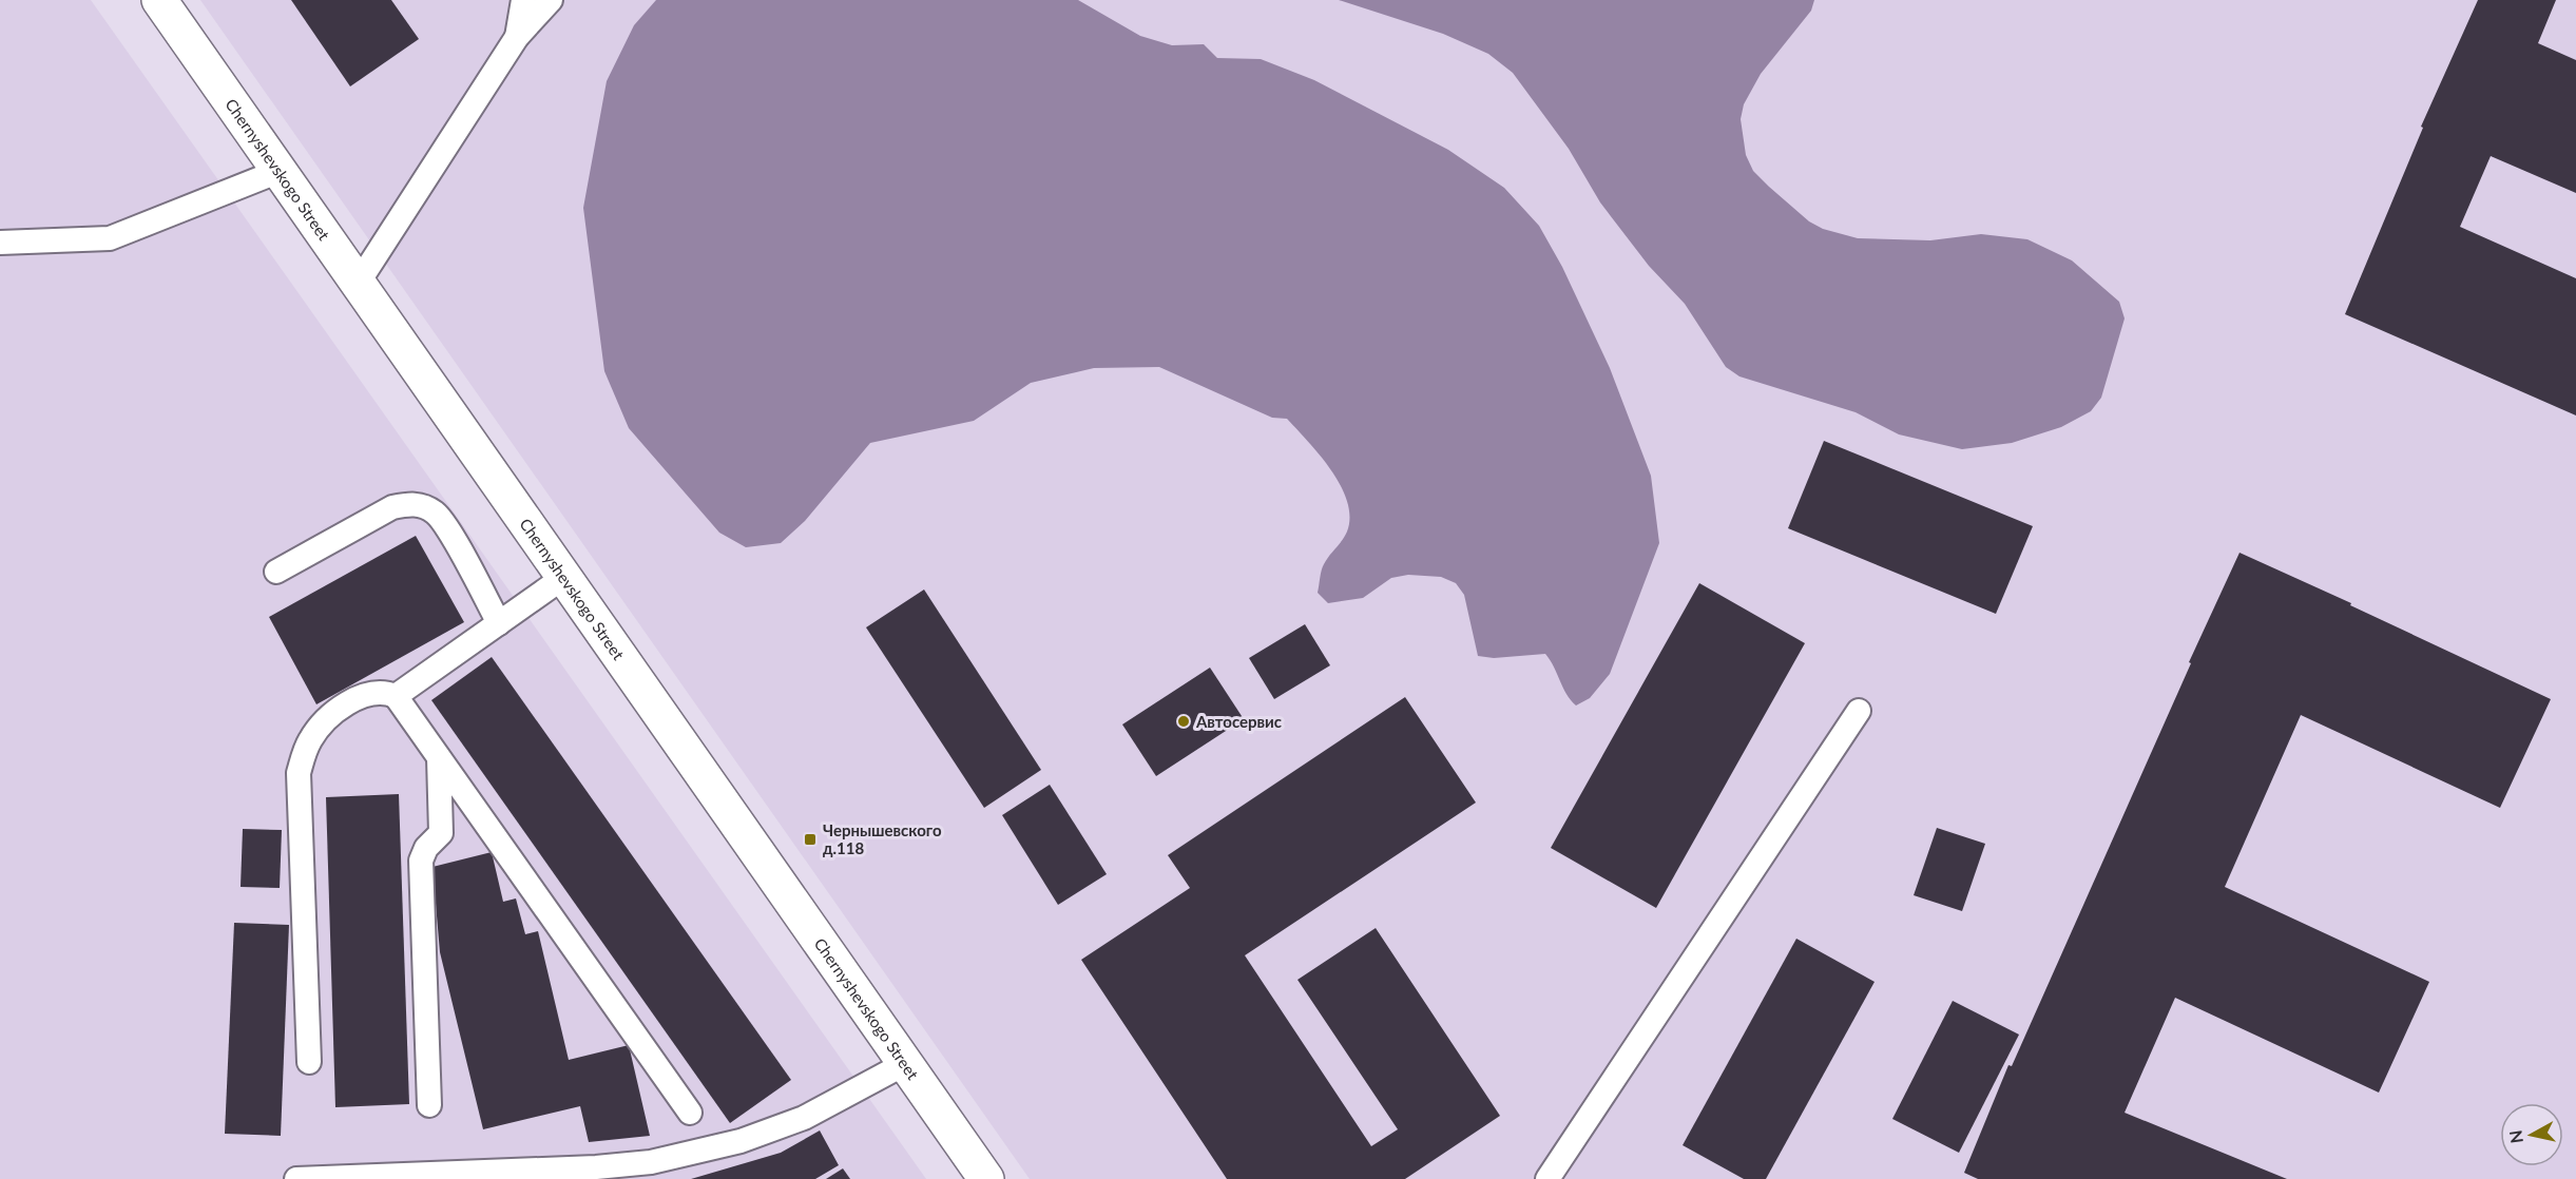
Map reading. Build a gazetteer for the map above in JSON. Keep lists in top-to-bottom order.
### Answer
{
  "streets": {
    "main road": ["Chernyshevskogo Street"]
  },
  "places": {
    "other": ["Автосервис"],
    "transit": ["Чернышевского д.118"]
  },
  "north": "left"
}
